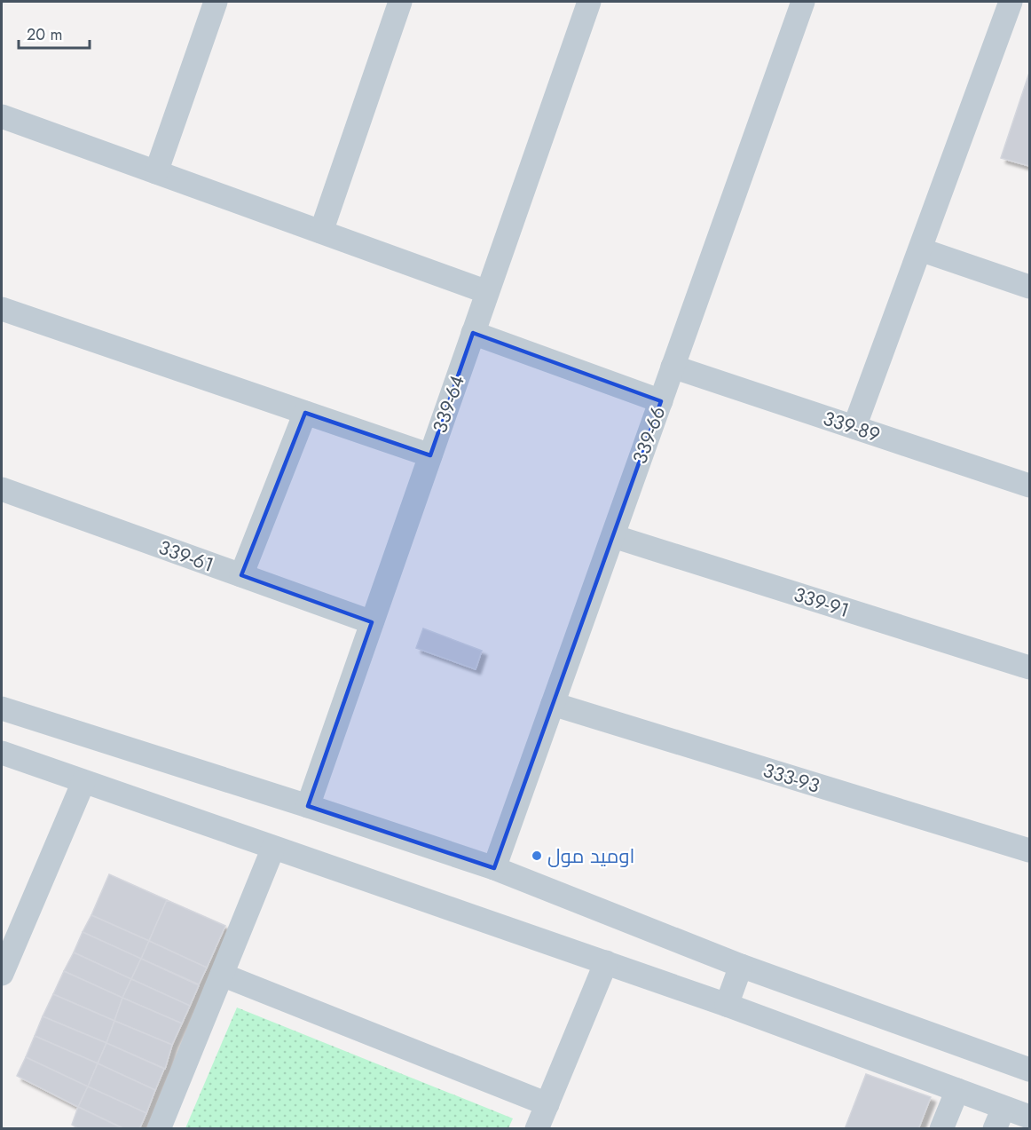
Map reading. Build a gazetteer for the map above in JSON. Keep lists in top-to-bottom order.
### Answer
{
  "streets": {
    "street": [
      "339-64",
      "339-89",
      "339-66",
      "339-61",
      "339-91",
      "333-93"
    ]
  },
  "crossings": [
    ["339-64", "339-61"],
    ["339-89", "339-66"],
    ["339-66", "339-91"],
    ["339-66", "333-93"]
  ],
  "places": ["اوميد مول"],
  "scale_bar": "20 m"
}
